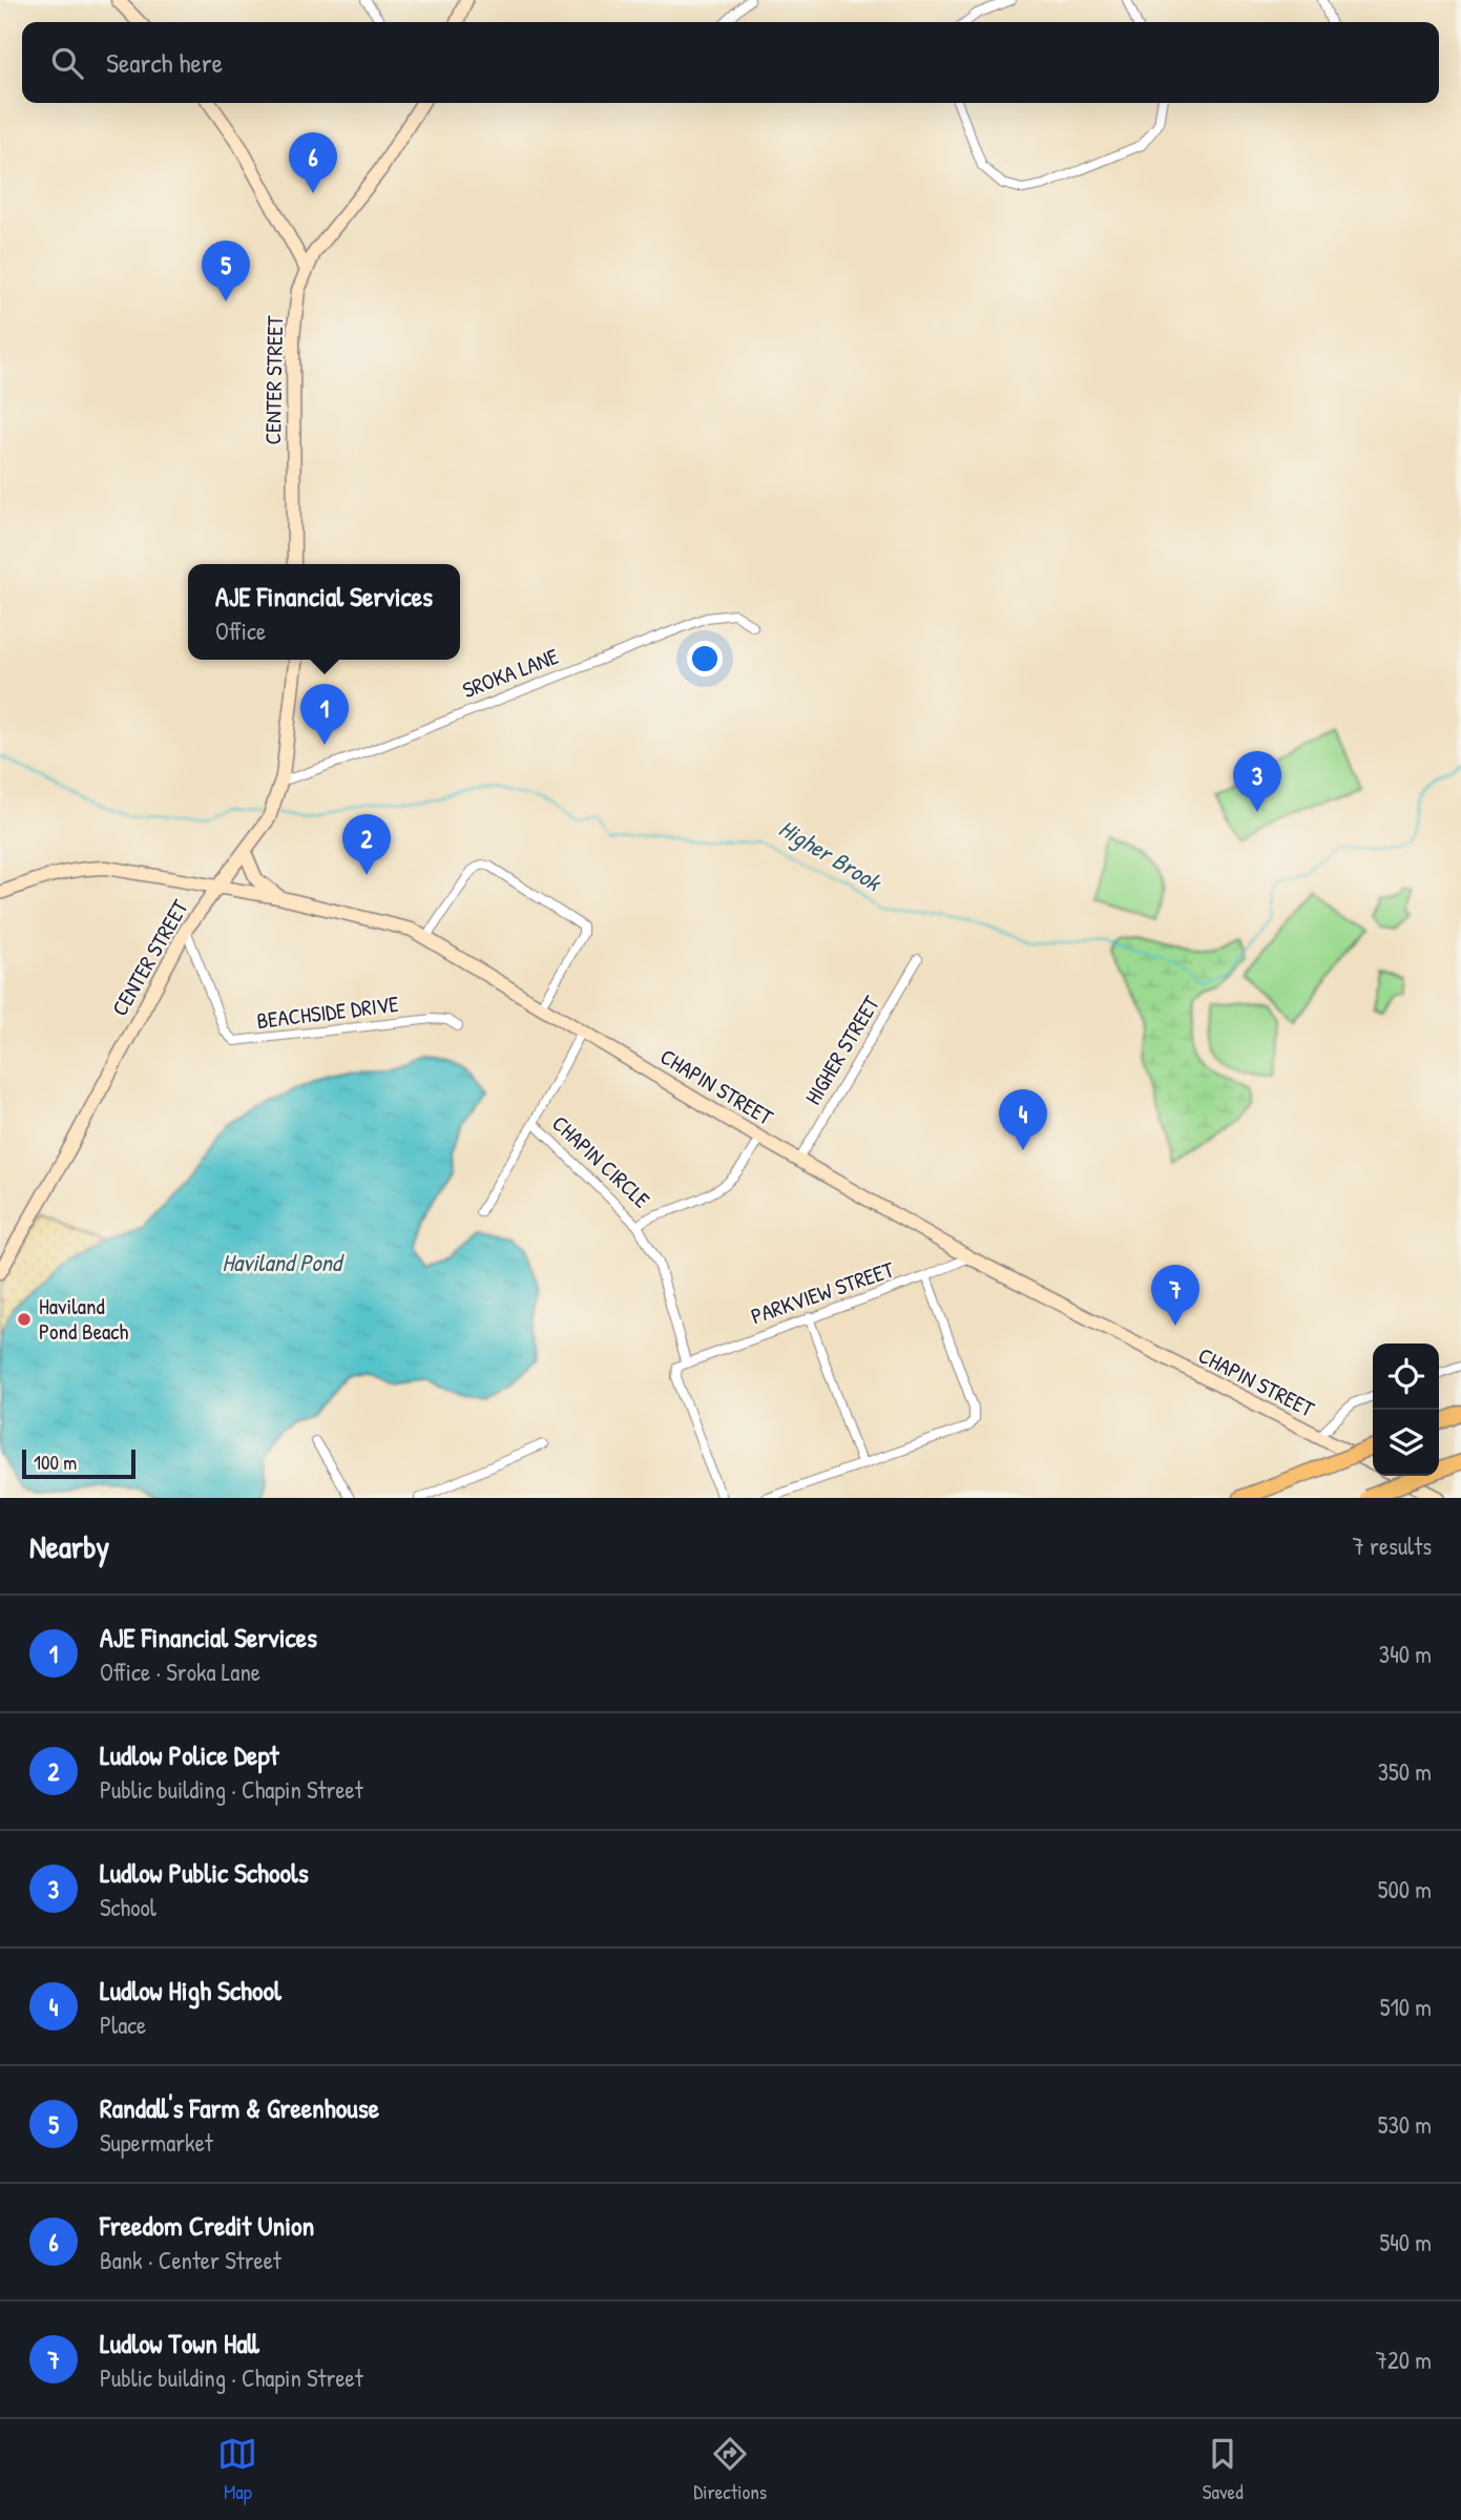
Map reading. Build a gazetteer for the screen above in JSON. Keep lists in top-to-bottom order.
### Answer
{
  "streets": {
    "main road": ["CENTER STREET", "CHAPIN STREET"],
    "street": [
      "SROKA LANE",
      "BEACHSIDE DRIVE",
      "HIGHER STREET",
      "CHAPIN CIRCLE",
      "PARKVIEW STREET"
    ]
  },
  "crossings": [
    ["CENTER STREET", "SROKA LANE"],
    ["CENTER STREET", "BEACHSIDE DRIVE"],
    ["CENTER STREET", "CHAPIN STREET"],
    ["HIGHER STREET", "CHAPIN STREET"],
    ["CHAPIN STREET", "CHAPIN CIRCLE"],
    ["CHAPIN STREET", "PARKVIEW STREET"]
  ],
  "water": ["Higher Brook", "Haviland Pond"],
  "places": ["Haviland Pond Beach"],
  "scale_bar": "100 m",
  "page": {
    "search": "Search here",
    "pins": [
      "6",
      "5",
      "1",
      "3",
      "2",
      "4",
      "7"
    ],
    "popup": ["AJE Financial Services", "Office"],
    "scale": "100 m",
    "heading": ["Nearby", "7 results"],
    "list": [
      {
        "mark": "1",
        "name": "AJE Financial Services",
        "note": "Office · Sroka Lane",
        "value": "340 m"
      },
      {
        "mark": "2",
        "name": "Ludlow Police Dept",
        "note": "Public building · Chapin Street",
        "value": "350 m"
      },
      {
        "mark": "3",
        "name": "Ludlow Public Schools",
        "note": "School",
        "value": "500 m"
      },
      {
        "mark": "4",
        "name": "Ludlow High School",
        "note": "Place",
        "value": "510 m"
      },
      {
        "mark": "5",
        "name": "Randall's Farm & Greenhouse",
        "note": "Supermarket",
        "value": "530 m"
      },
      {
        "mark": "6",
        "name": "Freedom Credit Union",
        "note": "Bank · Center Street",
        "value": "540 m"
      },
      {
        "mark": "7",
        "name": "Ludlow Town Hall",
        "note": "Public building · Chapin Street",
        "value": "720 m"
      }
    ],
    "nav": ["Map", "Directions", "Saved"]
  }
}
